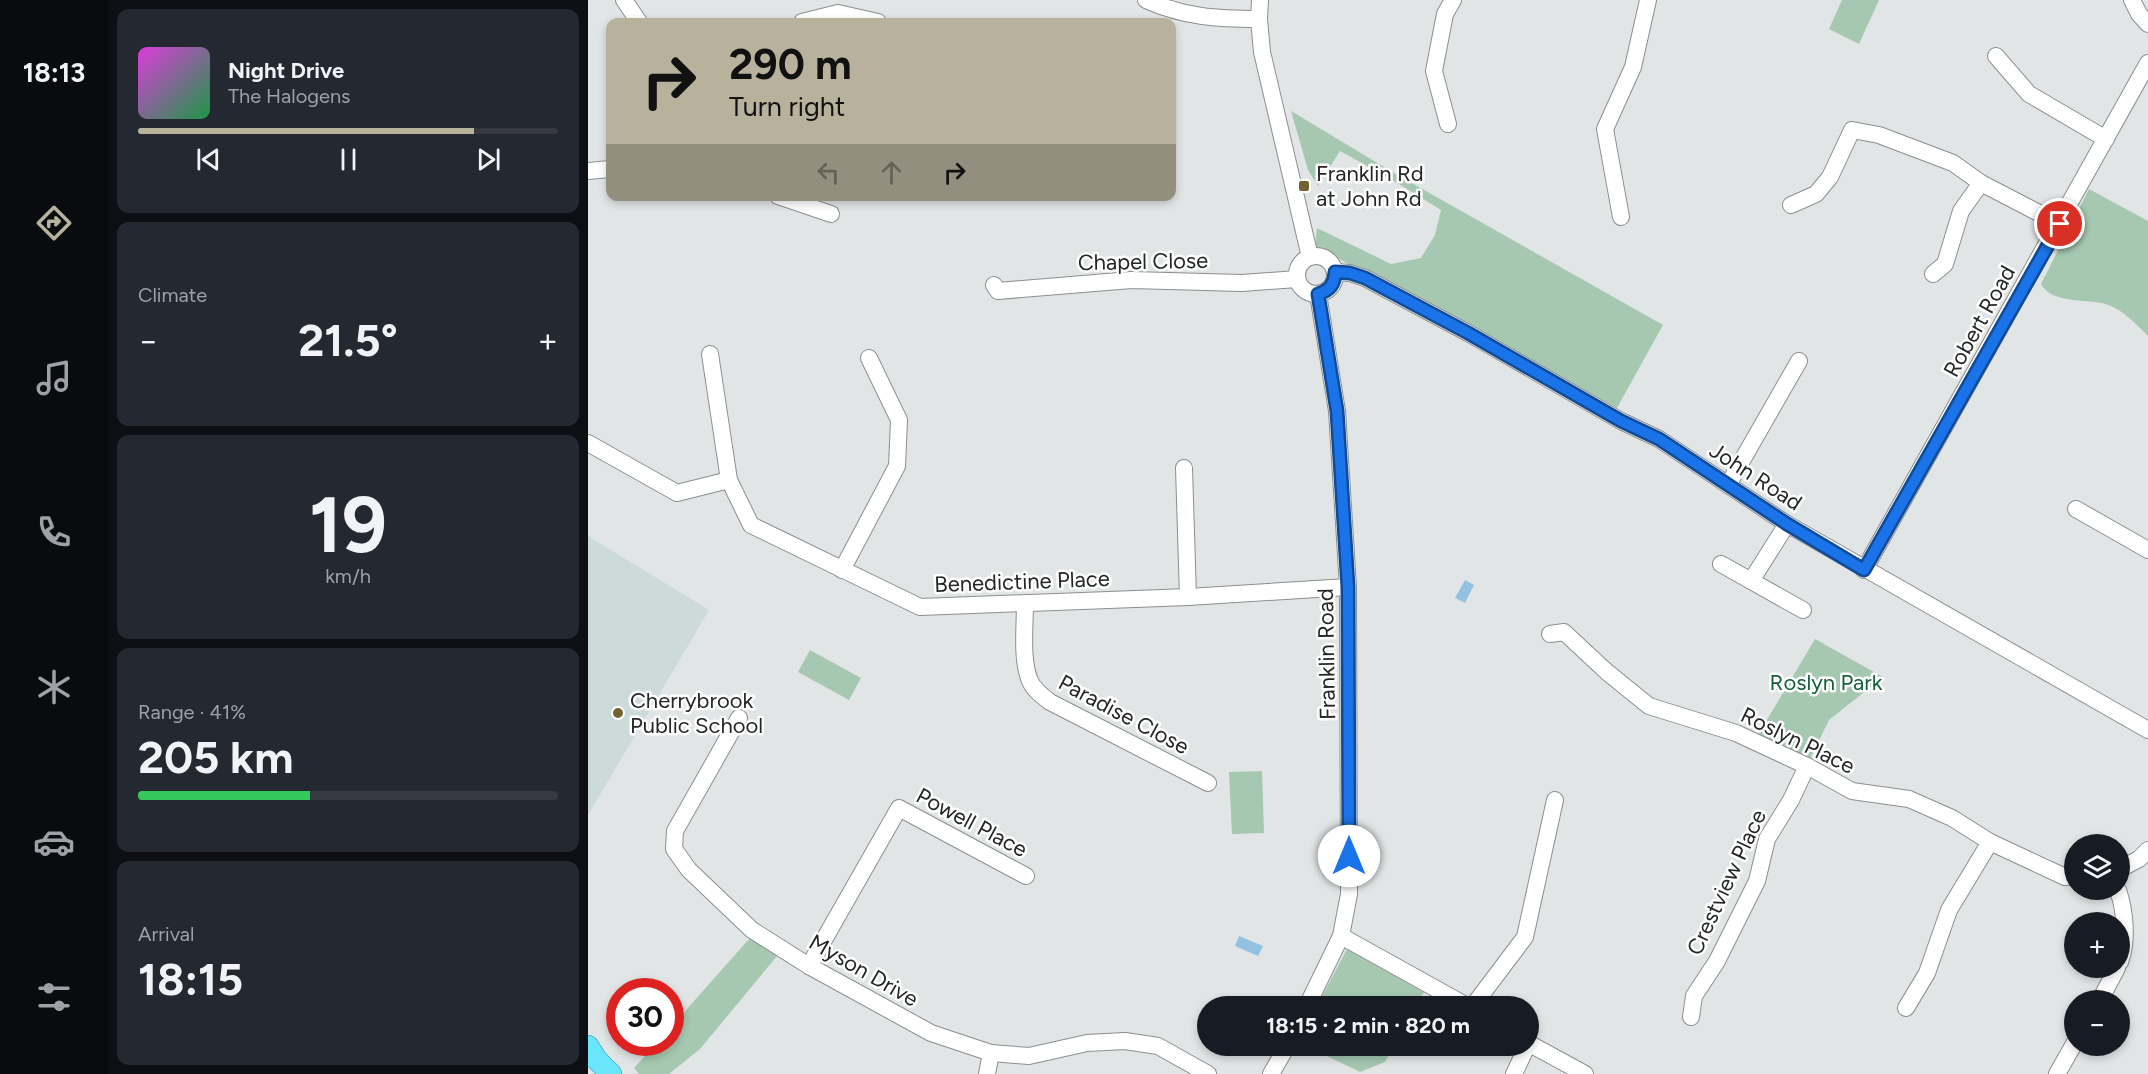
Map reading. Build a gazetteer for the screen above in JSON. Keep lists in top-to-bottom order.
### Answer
{
  "streets": {
    "street": [
      "Chapel Close",
      "Robert Road",
      "John Road",
      "Benedictine Place",
      "Franklin Road",
      "Paradise Close",
      "Roslyn Place",
      "Powell Place",
      "Crestview Place",
      "Myson Drive"
    ]
  },
  "crossings": [
    ["Chapel Close", "John Road"],
    ["Chapel Close", "Franklin Road"],
    ["Robert Road", "John Road"],
    ["John Road", "Franklin Road"],
    ["Benedictine Place", "Franklin Road"],
    ["Benedictine Place", "Paradise Close"],
    ["Roslyn Place", "Crestview Place"],
    ["Powell Place", "Myson Drive"]
  ],
  "parks": ["Roslyn Park"],
  "places": {
    "transit": ["Franklin Rd at John Rd"],
    "other": ["Cherrybrook Public School"]
  },
  "page": {
    "tabs": "18:13",
    "turn": ["290 m", "Turn right"],
    "song": ["Night Drive", "The Halogens"],
    "tile": [
      "Climate",
      ["19", "km/h"],
      ["Range · 41%", "205 km"],
      ["Arrival", "18:15"]
    ],
    "heat": ["−", "21.5°", "+"],
    "map_buttons": ["+", "−"],
    "limit": "30",
    "trip": "18:15 · 2 min · 820 m"
  }
}
